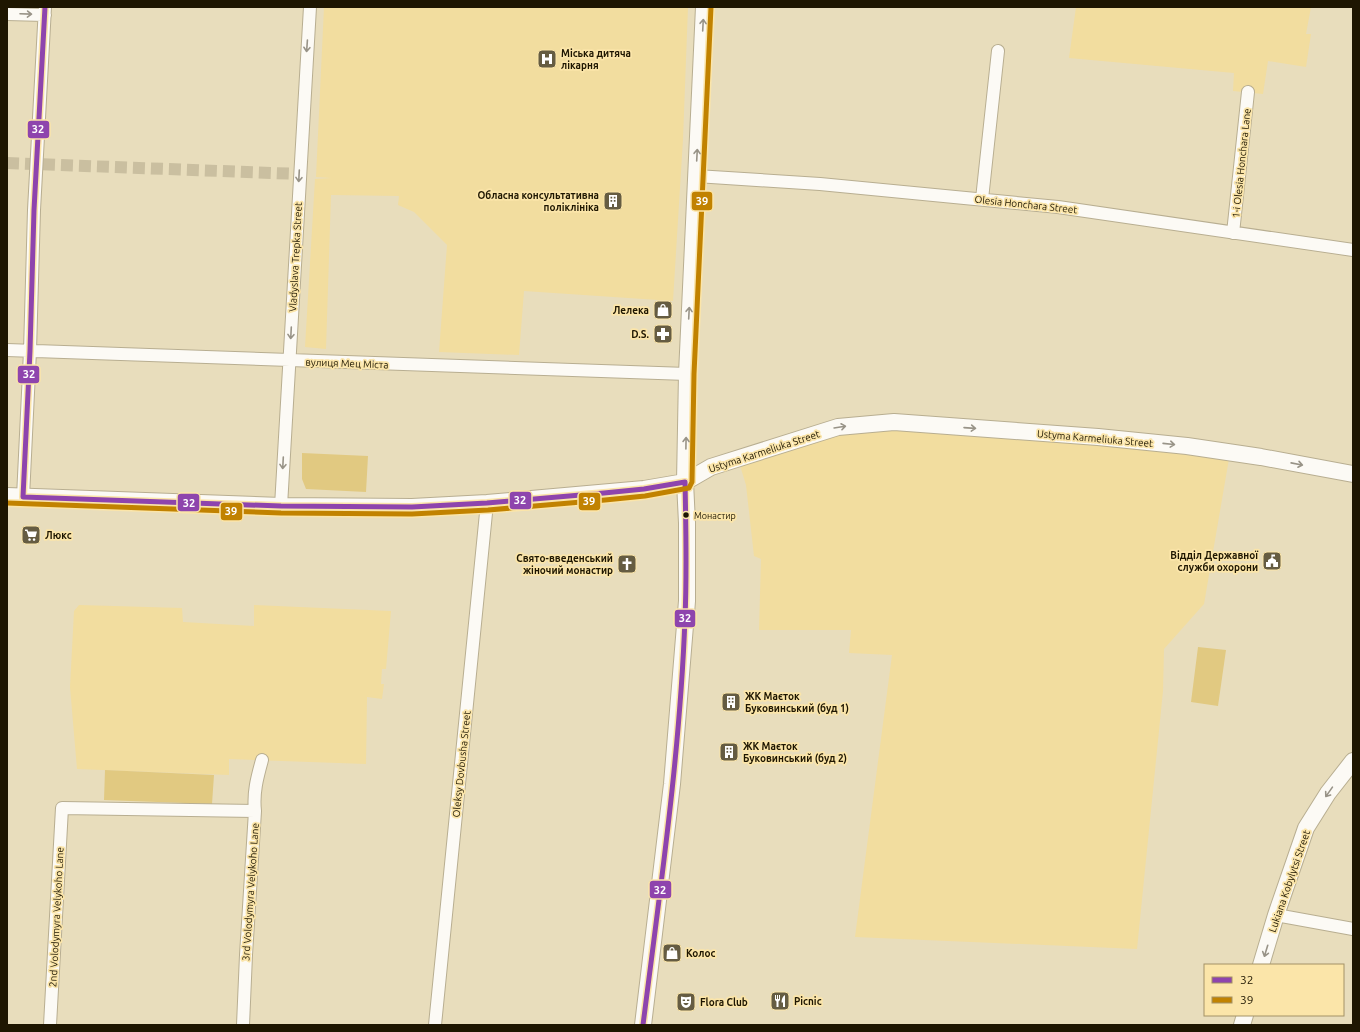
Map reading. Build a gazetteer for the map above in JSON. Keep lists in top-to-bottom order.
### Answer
{
  "streets": {
    "street": [
      "1-i Olesia Honchara Lane",
      "Olesia Honchara Street",
      "Vladyslava Trepka Street",
      "вулиця Мец Міста",
      "Ustyma Karmeliuka Street",
      "Oleksy Dovbusha Street",
      "Lukiana Kobylytsi Street",
      "3rd Volodymyra Velykoho Lane",
      "2nd Volodymyra Velykoho Lane"
    ]
  },
  "crossings": [
    ["1-i Olesia Honchara Lane", "Olesia Honchara Street"],
    ["Vladyslava Trepka Street", "вулиця Мец Міста"],
    ["Vladyslava Trepka Street", "Ustyma Karmeliuka Street"],
    ["Ustyma Karmeliuka Street", "Oleksy Dovbusha Street"],
    ["3rd Volodymyra Velykoho Lane", "2nd Volodymyra Velykoho Lane"]
  ],
  "one_way": ["Vladyslava Trepka Street", "Ustyma Karmeliuka Street", "Lukiana Kobylytsi Street"],
  "places": {
    "hospital": ["Міська дитяча лікарня"],
    "building": ["Обласна консультативна поліклініка", "ЖК Маєток Буковинський (буд 1)", "ЖК Маєток Буковинський (буд 2)"],
    "shop": ["Лелека", "Колос"],
    "pharmacy": ["D.S."],
    "other": ["Монастир"],
    "supermarket": ["Люкс"],
    "public building": ["Відділ Державної служби охорони"],
    "church": ["Свято-введенський жіночий монастир"],
    "restaurant": ["Picnic"],
    "theatre": ["Flora Club"]
  },
  "lines": ["transit line 32", "transit line 39"],
  "legend": ["32", "39"]
}
